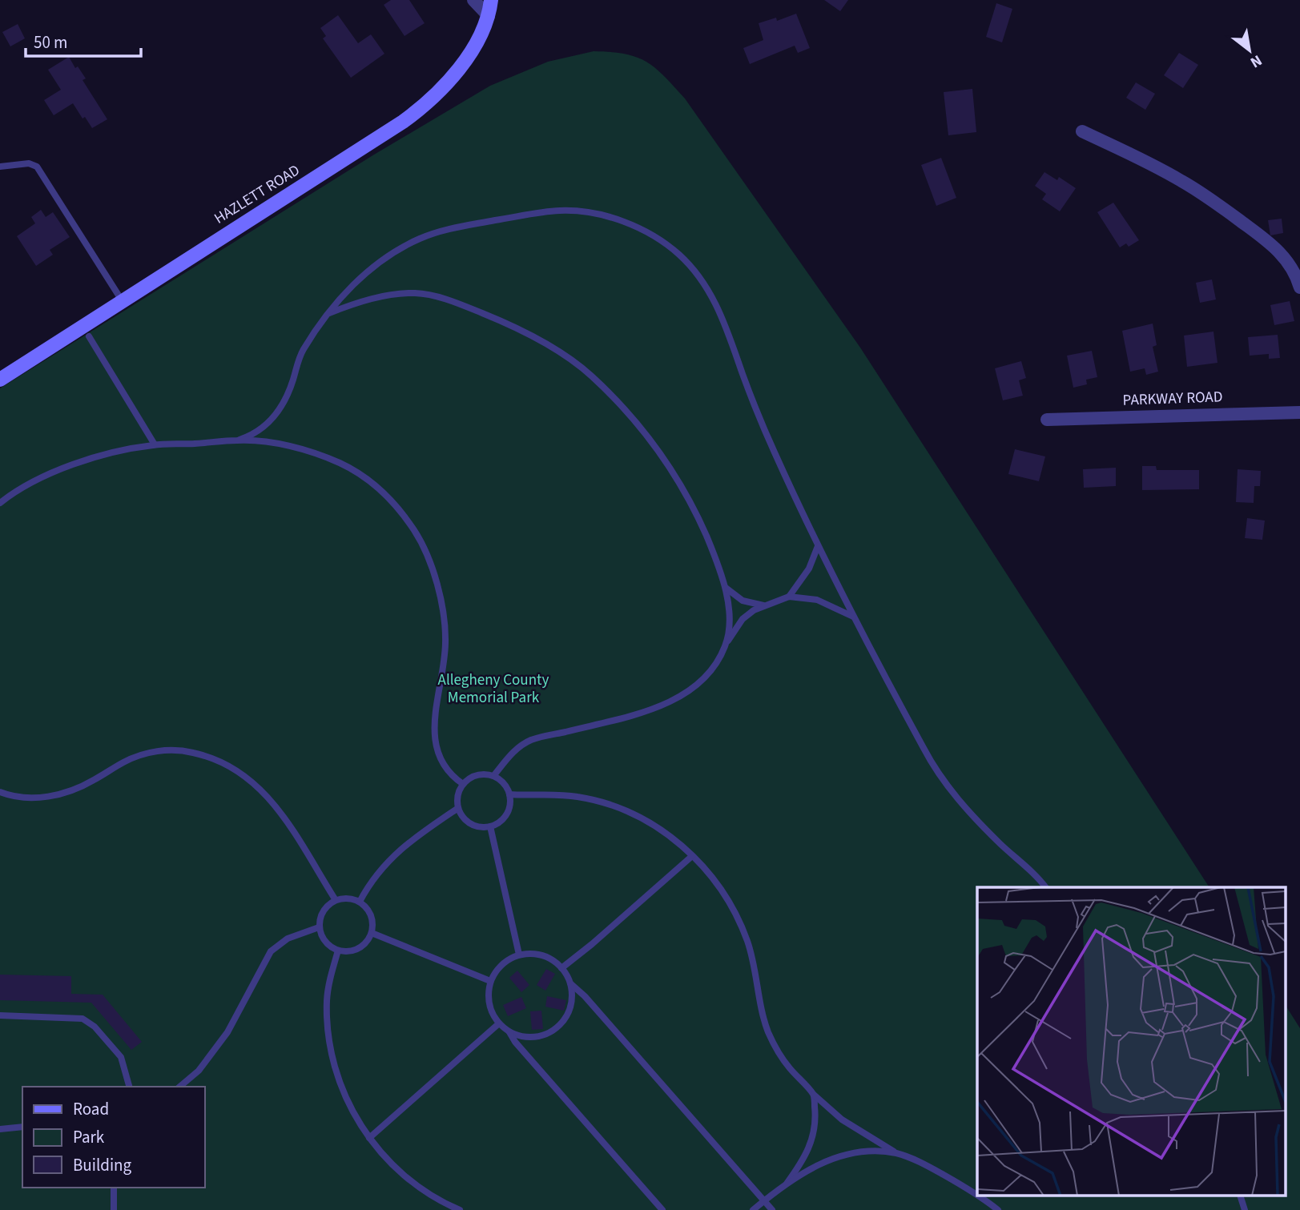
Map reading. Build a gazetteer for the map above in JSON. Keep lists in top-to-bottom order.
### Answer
{
  "streets": {
    "street": ["HAZLETT ROAD", "PARKWAY ROAD"]
  },
  "parks": ["Allegheny County Memorial Park"],
  "legend": ["Road", "Park", "Building"],
  "scale_bar": "50 m",
  "north": "bottom right"
}
